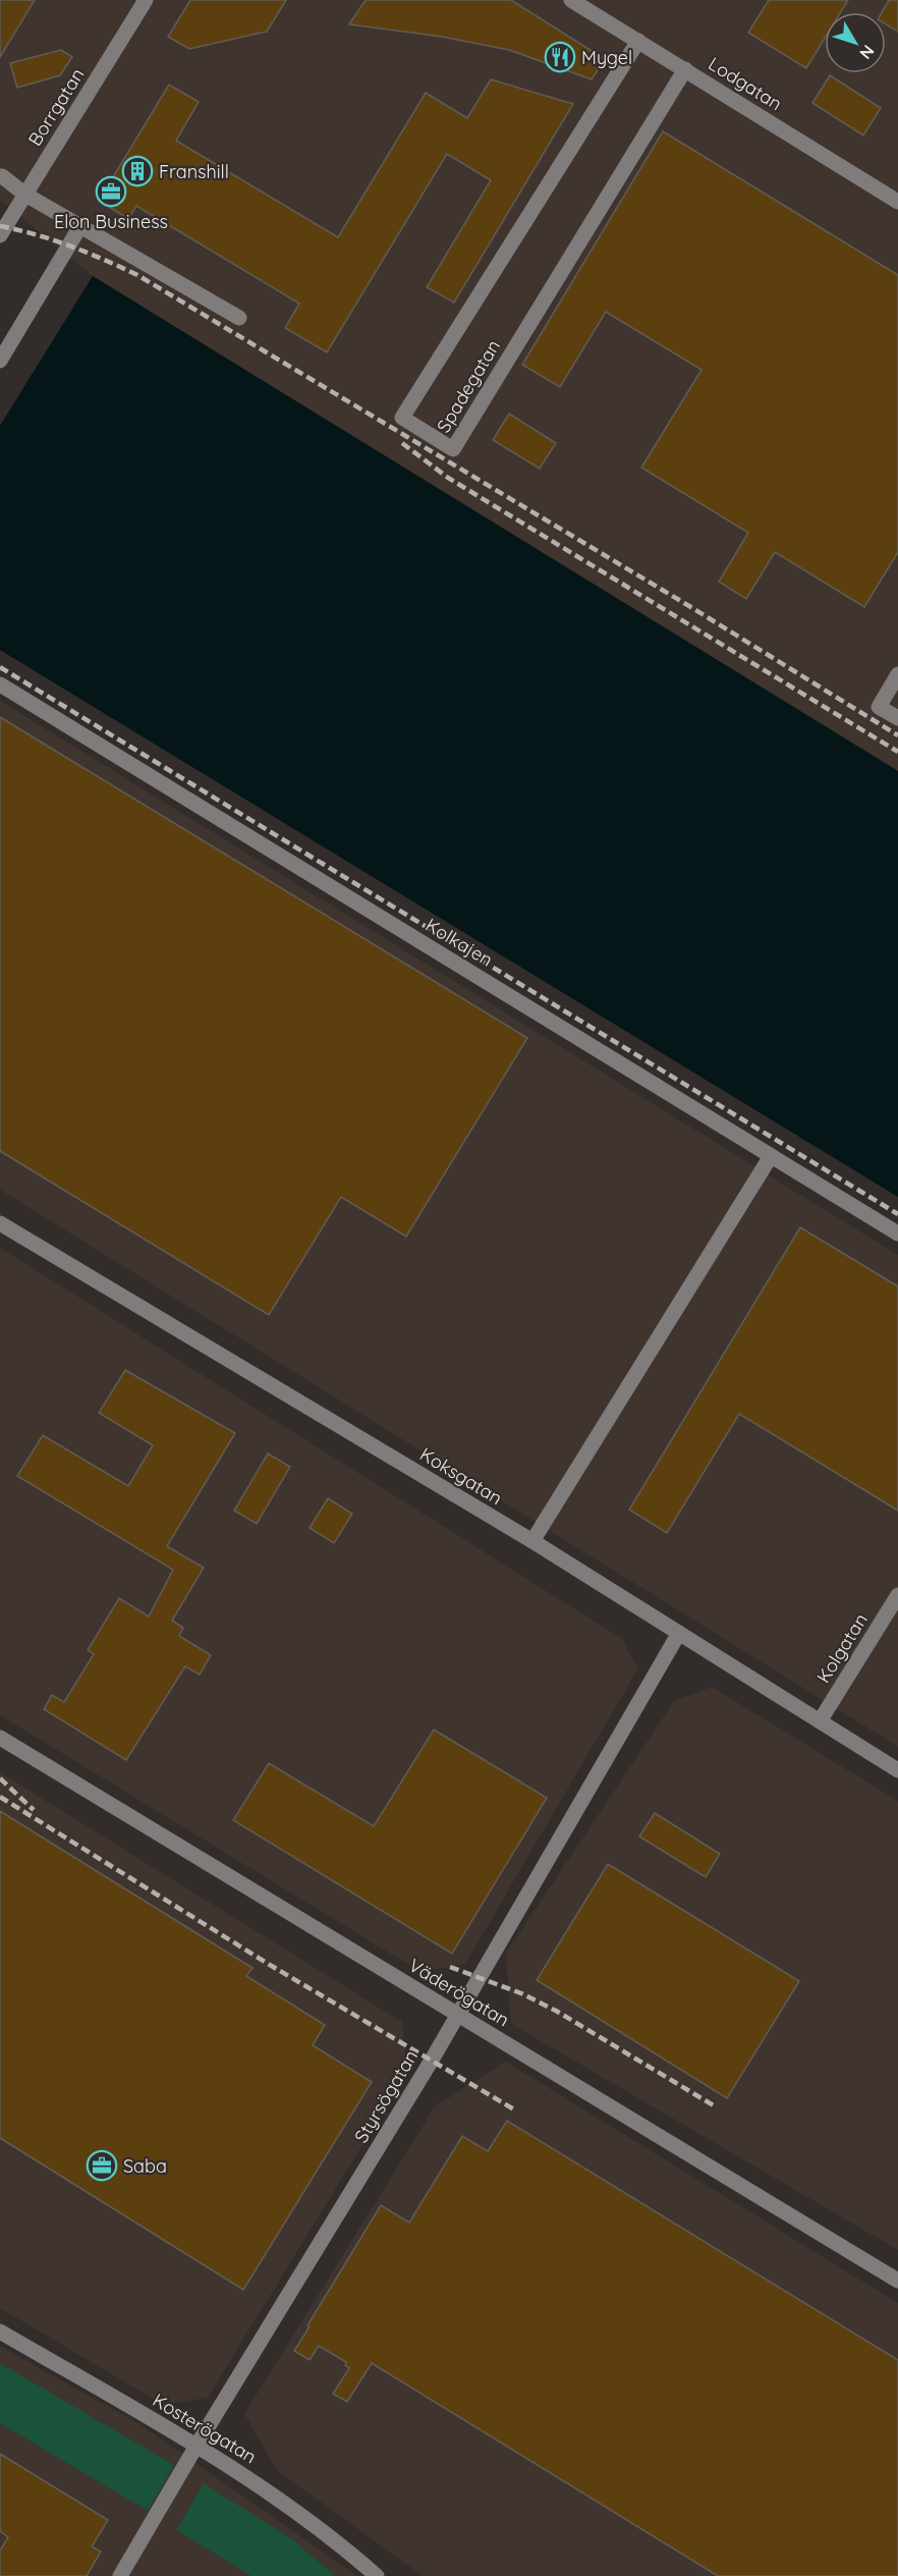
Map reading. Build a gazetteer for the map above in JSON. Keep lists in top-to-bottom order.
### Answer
{
  "streets": {
    "street": [
      "Lodgatan",
      "Borrgatan",
      "Spadegatan",
      "Kolkajen",
      "Koksgatan",
      "Kolgatan",
      "Väderögatan",
      "Styrsögatan",
      "Kosterögatan"
    ]
  },
  "crossings": [
    ["Lodgatan", "Spadegatan"],
    ["Koksgatan", "Kolgatan"],
    ["Koksgatan", "Styrsögatan"],
    ["Väderögatan", "Styrsögatan"],
    ["Styrsögatan", "Kosterögatan"]
  ],
  "places": {
    "restaurant": ["Mygel"],
    "building": ["Franshill"],
    "office": ["Elon Business", "Saba"]
  },
  "north": "bottom right"
}
